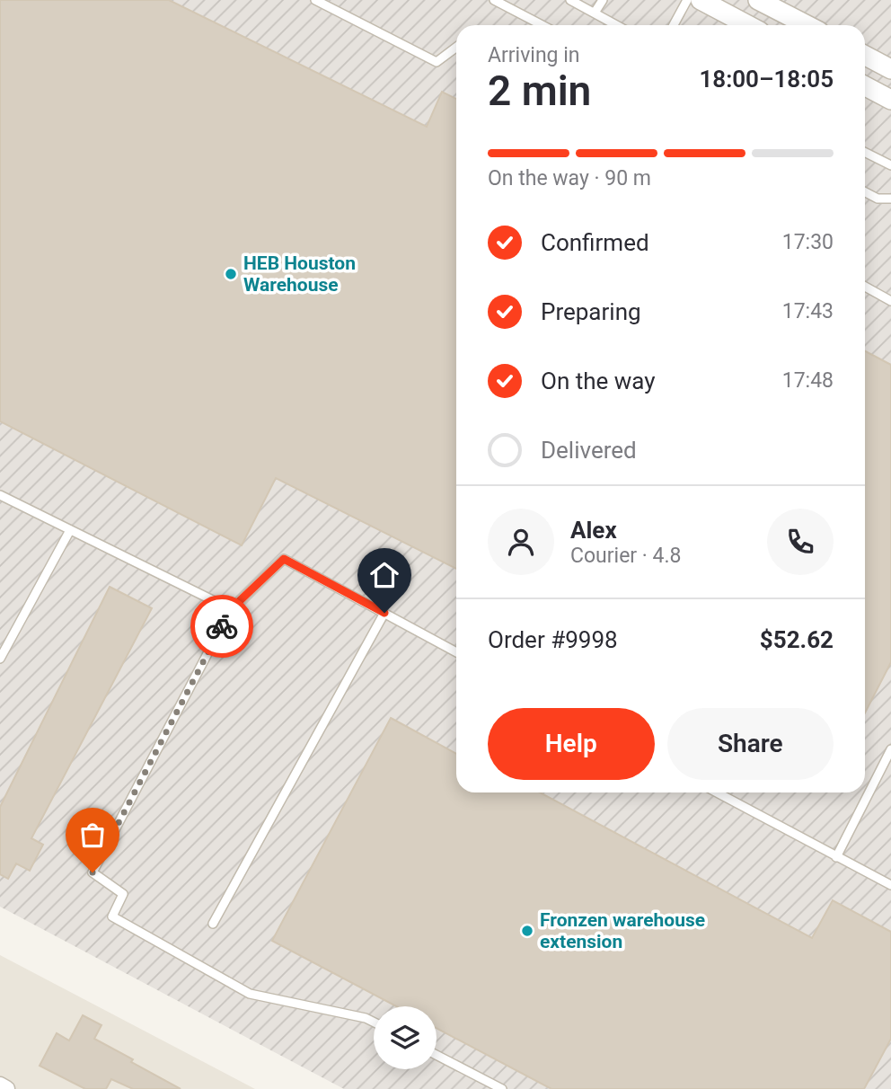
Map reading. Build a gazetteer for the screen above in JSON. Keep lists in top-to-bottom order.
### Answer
{
  "places": ["HEB Houston Warehouse", "Fronzen warehouse extension"],
  "page": {
    "heading": ["2 min", "Arriving in", "18:00–18:05"],
    "panel": [
      "Alex",
      "Courier · 4.8",
      "Order #9998",
      "$52.62"
    ],
    "bar": "On the way · 90 m",
    "list": [
      ["Confirmed", "17:30"],
      ["Preparing", "17:43"],
      ["On the way", "17:48"],
      "Delivered"
    ],
    "buttons": ["Help", "Share"]
  }
}
